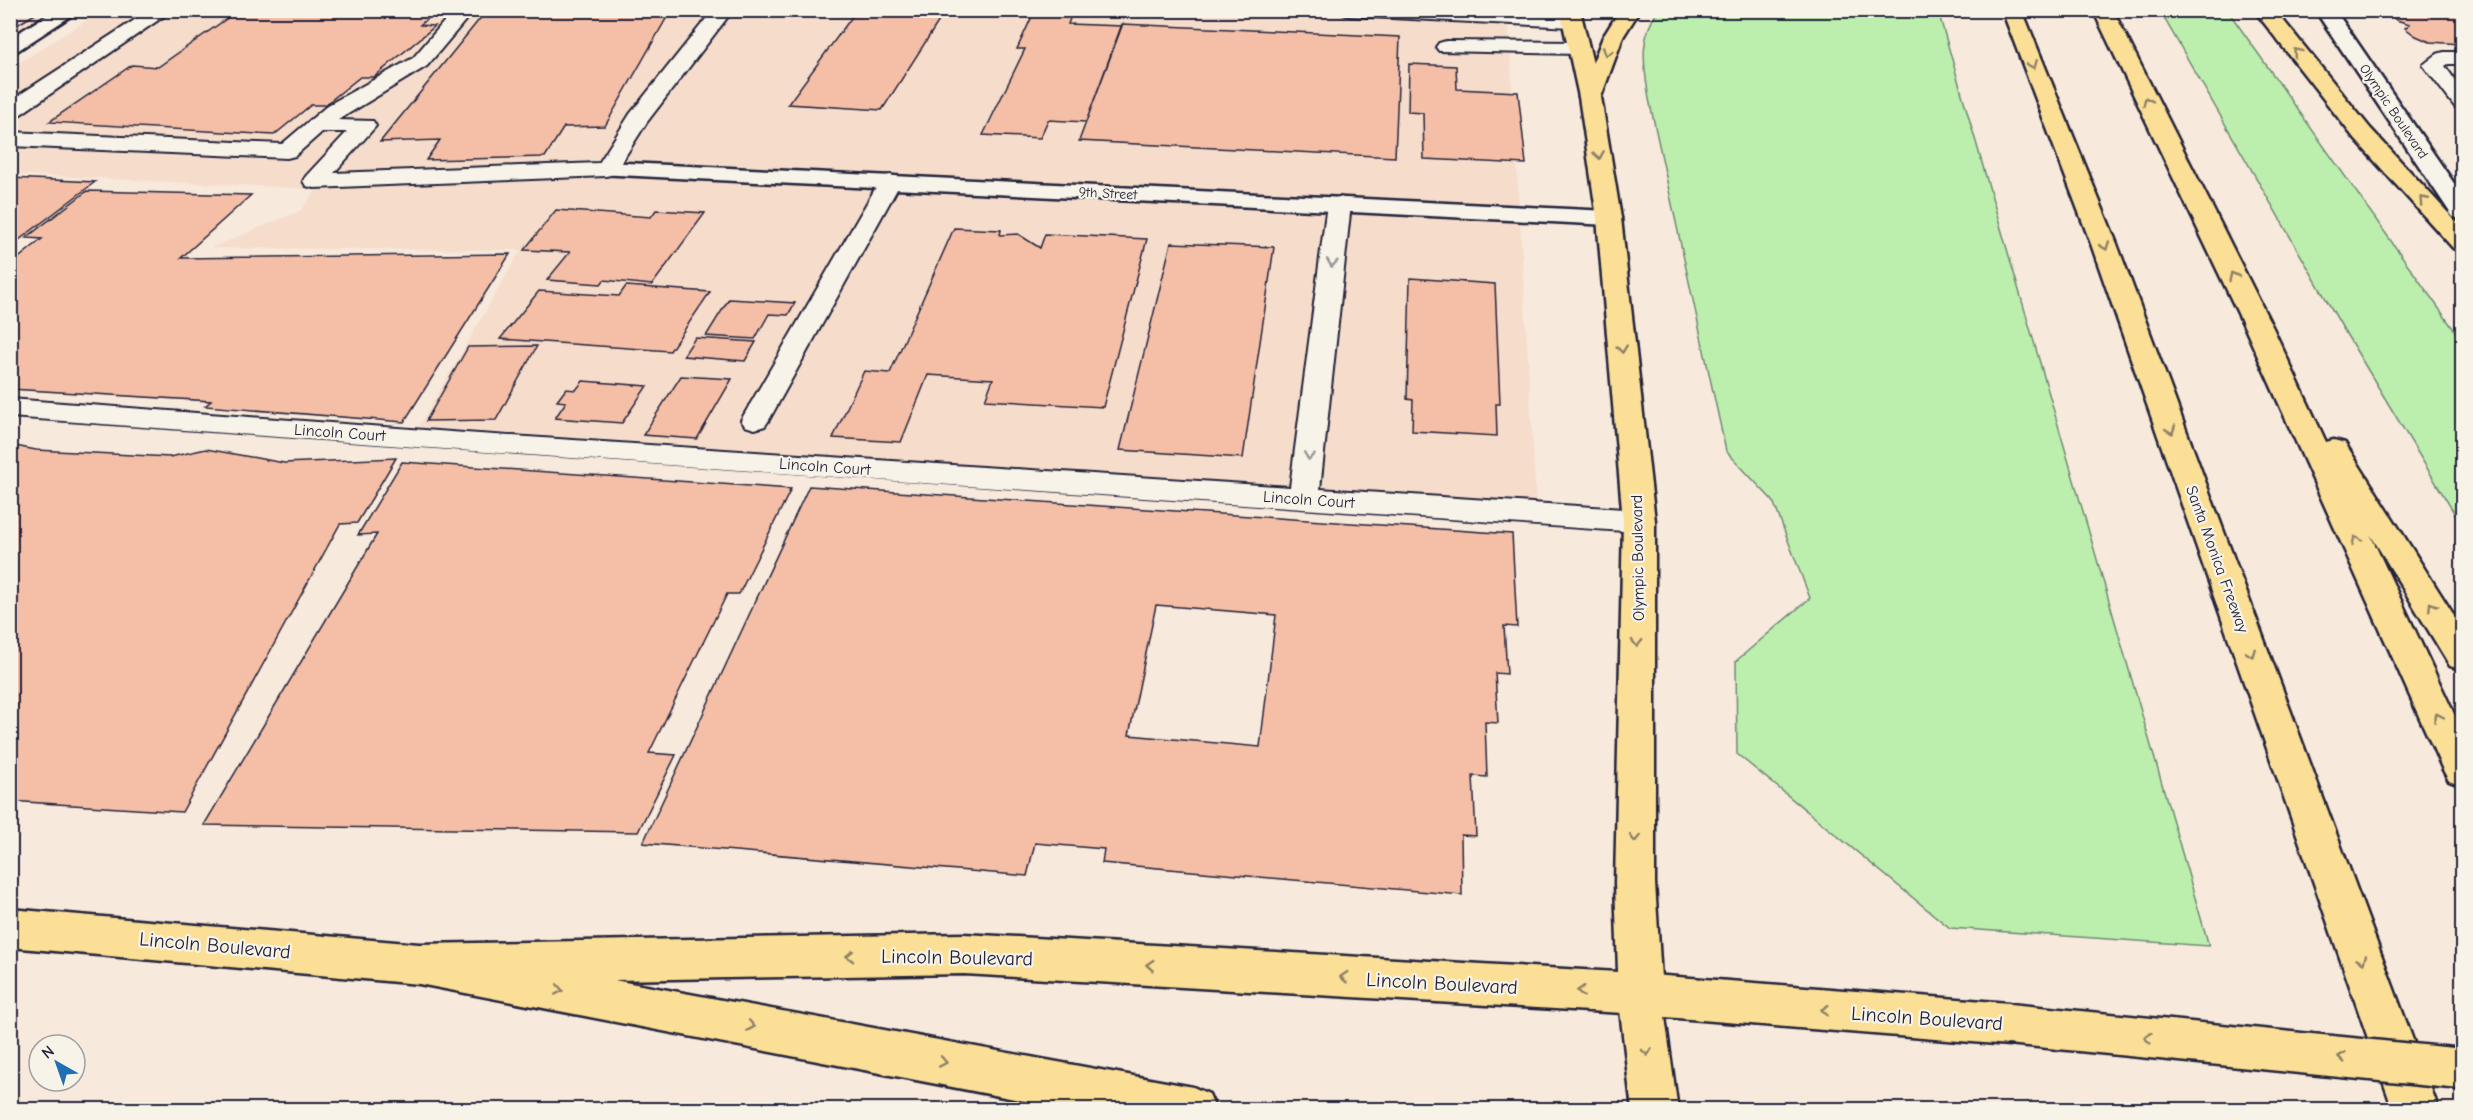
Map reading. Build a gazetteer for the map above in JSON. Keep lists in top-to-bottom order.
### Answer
{
  "streets": {
    "main road": ["Olympic Boulevard", "Santa Monica Freeway", "Lincoln Boulevard"],
    "street": ["9th Street"],
    "lane": ["Lincoln Court"]
  },
  "crossings": [
    ["Olympic Boulevard", "9th Street"],
    ["Olympic Boulevard", "Lincoln Court"],
    ["Olympic Boulevard", "Lincoln Boulevard"]
  ],
  "one_way": ["Olympic Boulevard"],
  "north": "top left"
}
